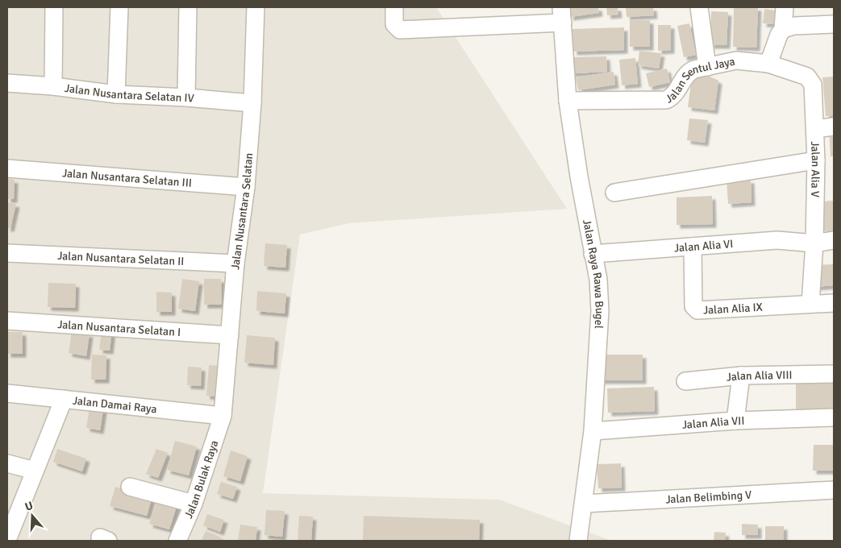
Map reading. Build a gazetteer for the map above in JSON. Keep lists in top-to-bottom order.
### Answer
{
  "streets": {
    "street": [
      "Jalan Sentul Jaya",
      "Jalan Nusantara Selatan IV",
      "Jalan Alia V",
      "Jalan Nusantara Selatan III",
      "Jalan Nusantara Selatan",
      "Jalan Alia VI",
      "Jalan Nusantara Selatan II",
      "Jalan Raya Rawa Bugel",
      "Jalan Alia IX",
      "Jalan Nusantara Selatan I",
      "Jalan Alia VIII",
      "Jalan Damai Raya",
      "Jalan Alia VII",
      "Jalan Bulak Raya",
      "Jalan Belimbing V"
    ]
  },
  "crossings": [
    ["Jalan Sentul Jaya", "Jalan Alia V"],
    ["Jalan Sentul Jaya", "Jalan Raya Rawa Bugel"],
    ["Jalan Nusantara Selatan IV", "Jalan Nusantara Selatan"],
    ["Jalan Alia V", "Jalan Alia VI"],
    ["Jalan Alia V", "Jalan Alia IX"],
    ["Jalan Nusantara Selatan III", "Jalan Nusantara Selatan"],
    ["Jalan Nusantara Selatan", "Jalan Nusantara Selatan II"],
    ["Jalan Nusantara Selatan", "Jalan Nusantara Selatan I"],
    ["Jalan Nusantara Selatan", "Jalan Damai Raya"],
    ["Jalan Nusantara Selatan", "Jalan Bulak Raya"],
    ["Jalan Alia VI", "Jalan Raya Rawa Bugel"],
    ["Jalan Alia VI", "Jalan Alia IX"],
    ["Jalan Raya Rawa Bugel", "Jalan Alia VII"],
    ["Jalan Raya Rawa Bugel", "Jalan Belimbing V"],
    ["Jalan Damai Raya", "Jalan Bulak Raya"]
  ],
  "north": "top"
}
